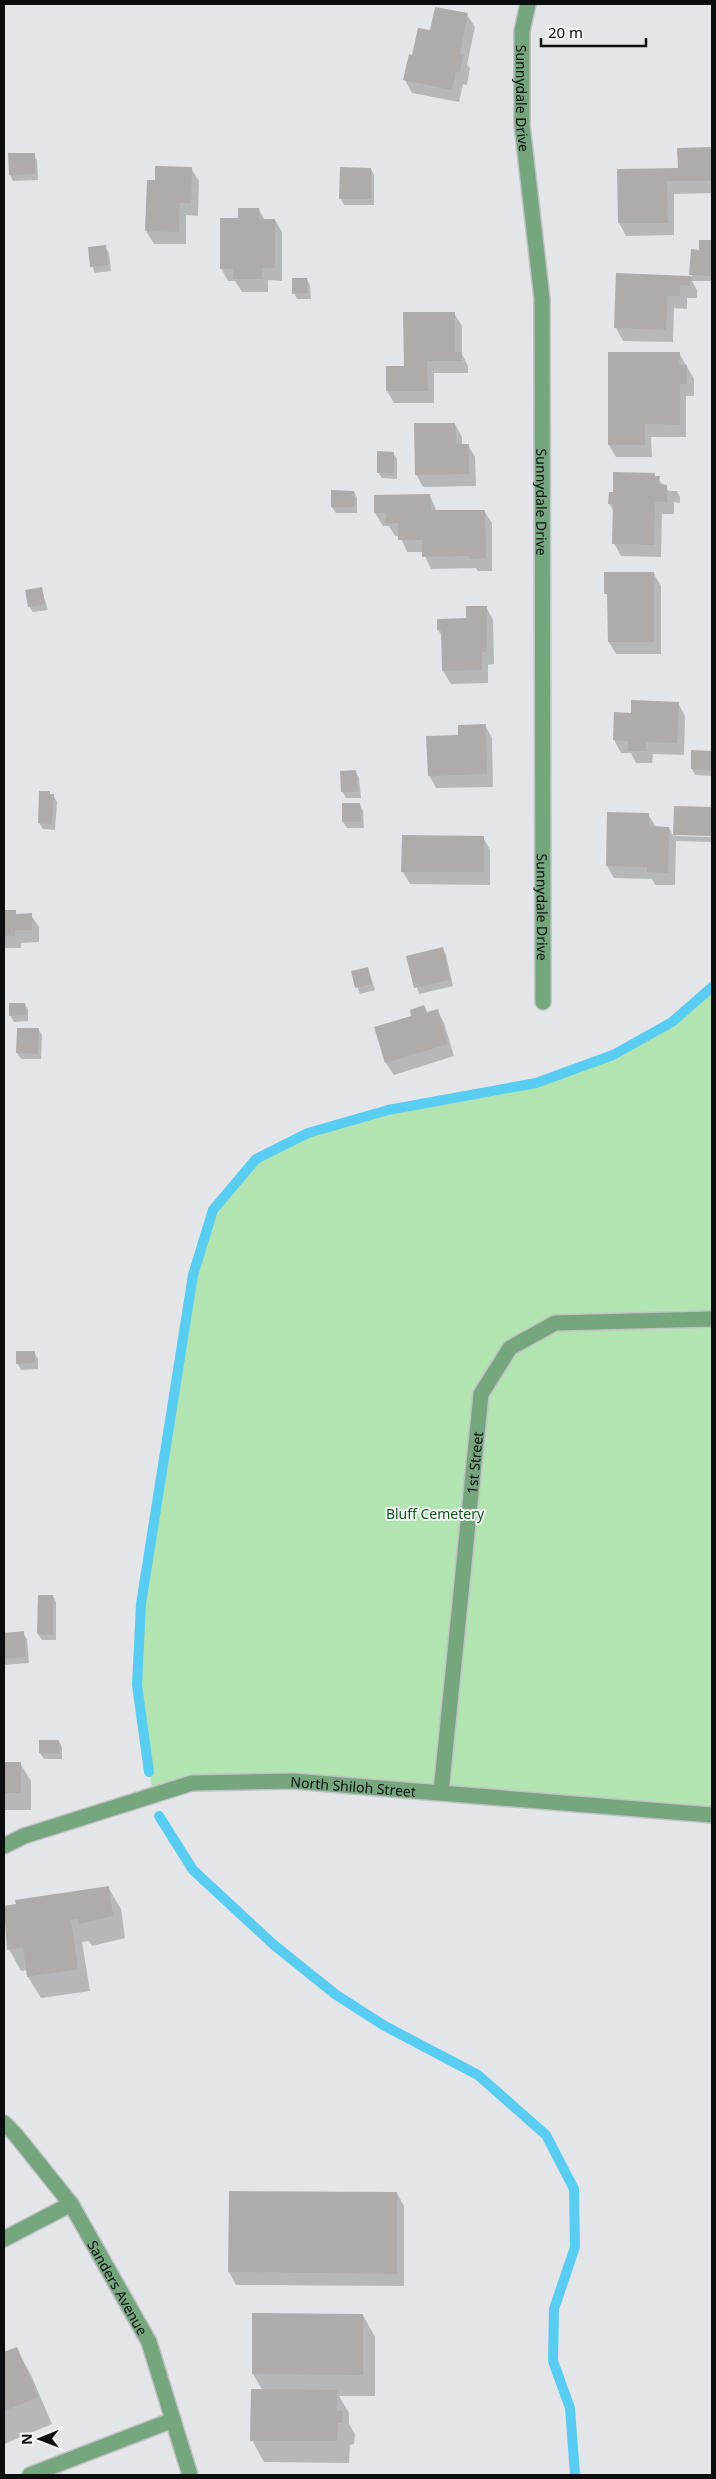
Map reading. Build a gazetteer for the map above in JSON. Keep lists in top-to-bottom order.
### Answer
{
  "streets": {
    "street": [
      "Sunnydale Drive",
      "1st Street",
      "North Shiloh Street",
      "Sanders Avenue"
    ]
  },
  "crossings": [
    ["1st Street", "North Shiloh Street"]
  ],
  "parks": ["Bluff Cemetery"],
  "scale_bar": "20 m",
  "north": "left"
}
